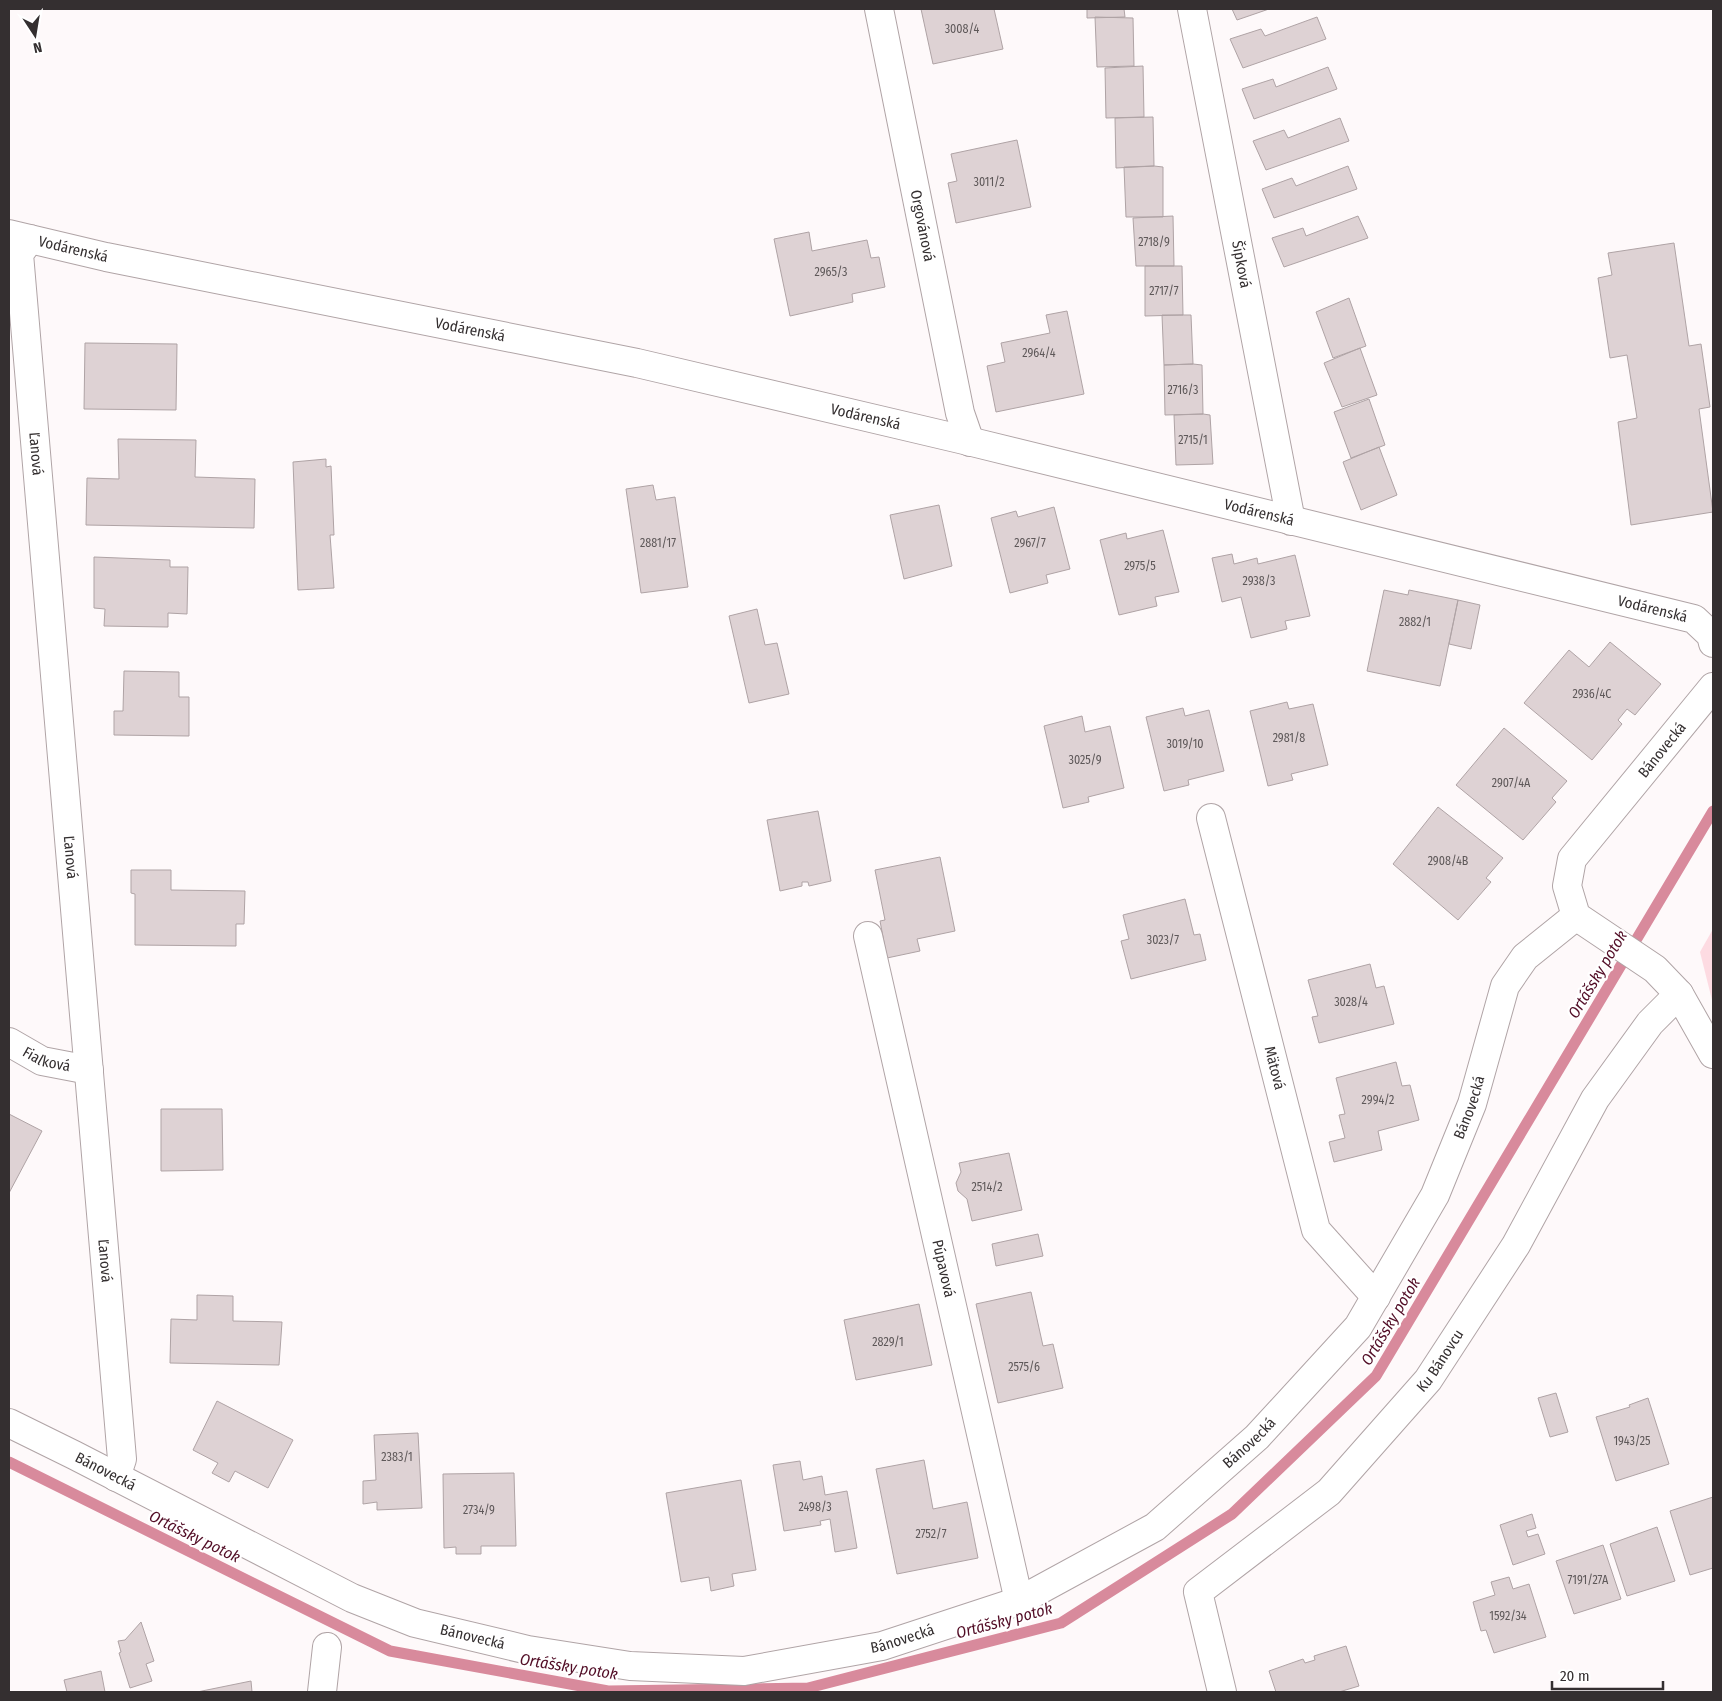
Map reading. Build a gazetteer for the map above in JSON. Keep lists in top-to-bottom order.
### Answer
{
  "streets": {
    "street": [
      "Orgovánová",
      "Vodárenská",
      "Šípková",
      "Ľanová",
      "Bánovecká",
      "Fialková",
      "Mätová",
      "Púpavová",
      "Ku Bánovcu"
    ]
  },
  "crossings": [
    ["Orgovánová", "Vodárenská"],
    ["Vodárenská", "Šípková"],
    ["Vodárenská", "Ľanová"],
    ["Ľanová", "Bánovecká"],
    ["Ľanová", "Fialková"],
    ["Bánovecká", "Mätová"],
    ["Bánovecká", "Púpavová"]
  ],
  "water": ["Ortášsky potok"],
  "house_numbers": [
    "3008/4",
    "3011/2",
    "2718/9",
    "2965/3",
    "2717/7",
    "2964/4",
    "2716/3",
    "2715/1",
    "2881/17",
    "2967/7",
    "2975/5",
    "2938/3",
    "2882/1",
    "2936/4C",
    "2981/8",
    "3019/10",
    "3025/9",
    "2907/4A",
    "2908/4B",
    "3023/7",
    "3028/4",
    "2994/2",
    "2514/2",
    "2829/1",
    "2575/6",
    "1943/25",
    "2383/1",
    "2498/3",
    "2734/9",
    "2752/7",
    "7191/27A",
    "1592/34"
  ],
  "scale_bar": "20 m",
  "north": "bottom"
}
